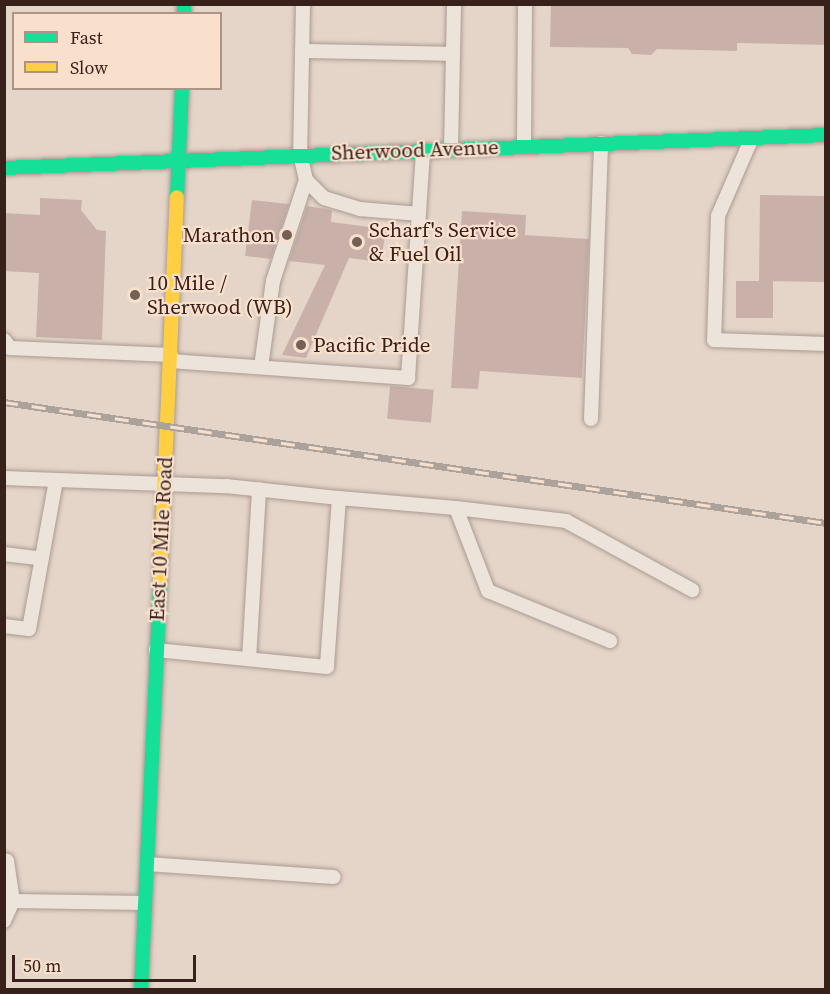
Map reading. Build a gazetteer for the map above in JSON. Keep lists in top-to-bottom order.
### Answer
{
  "streets": {
    "main road": ["Sherwood Avenue", "East 10 Mile Road"]
  },
  "crossings": [
    ["Sherwood Avenue", "East 10 Mile Road"]
  ],
  "places": [
    "Marathon",
    "Scharf's Service & Fuel Oil",
    "10 Mile / Sherwood (WB)",
    "Pacific Pride"
  ],
  "legend": ["Fast", "Slow"],
  "scale_bar": "50 m"
}
